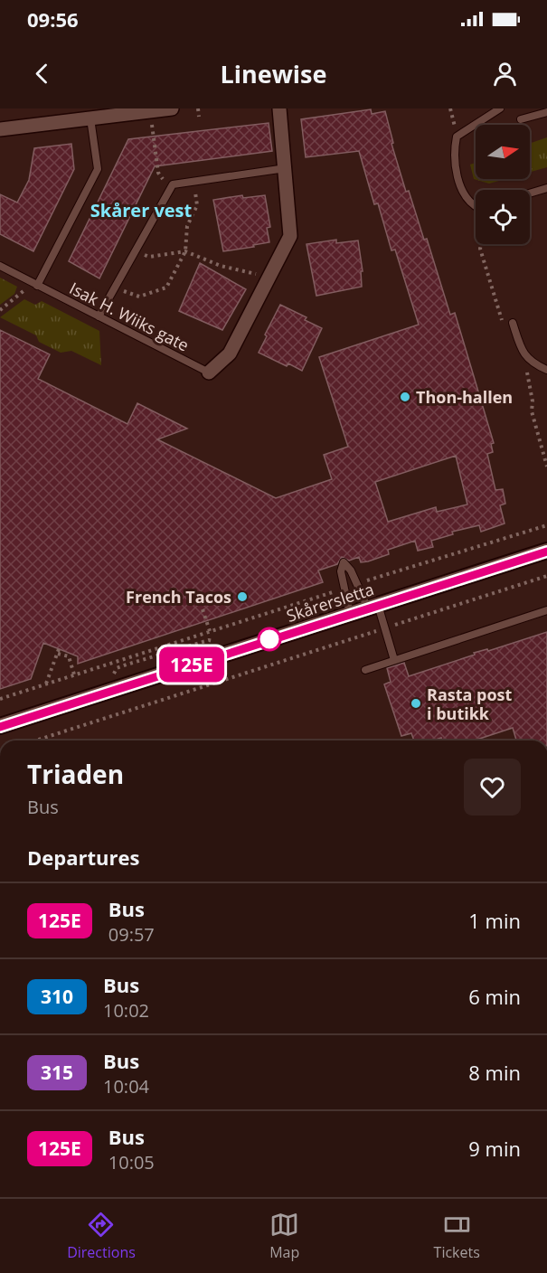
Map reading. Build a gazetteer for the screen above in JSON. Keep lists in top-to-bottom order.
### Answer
{
  "streets": {
    "street": ["Skårersletta"],
    "lane": ["Isak H. Wiiks gate"]
  },
  "districts": ["Skårer vest"],
  "places": ["Thon-hallen", "French Tacos", "Rasta post i butikk"],
  "lines": ["bus line 125E"],
  "north": "right",
  "page": {
    "status": "09:56",
    "header": "Linewise",
    "on_map": "125E",
    "heading": [
      ["Triaden", "Bus"],
      "Departures"
    ],
    "list": [
      {
        "mark": "125E",
        "name": "Bus",
        "note": "09:57",
        "value": "1 min"
      },
      {
        "mark": "310",
        "name": "Bus",
        "note": "10:02",
        "value": "6 min"
      },
      {
        "mark": "315",
        "name": "Bus",
        "note": "10:04",
        "value": "8 min"
      },
      {
        "mark": "125E",
        "name": "Bus",
        "note": "10:05",
        "value": "9 min"
      }
    ],
    "tabs": ["Directions", "Map", "Tickets"]
  }
}
